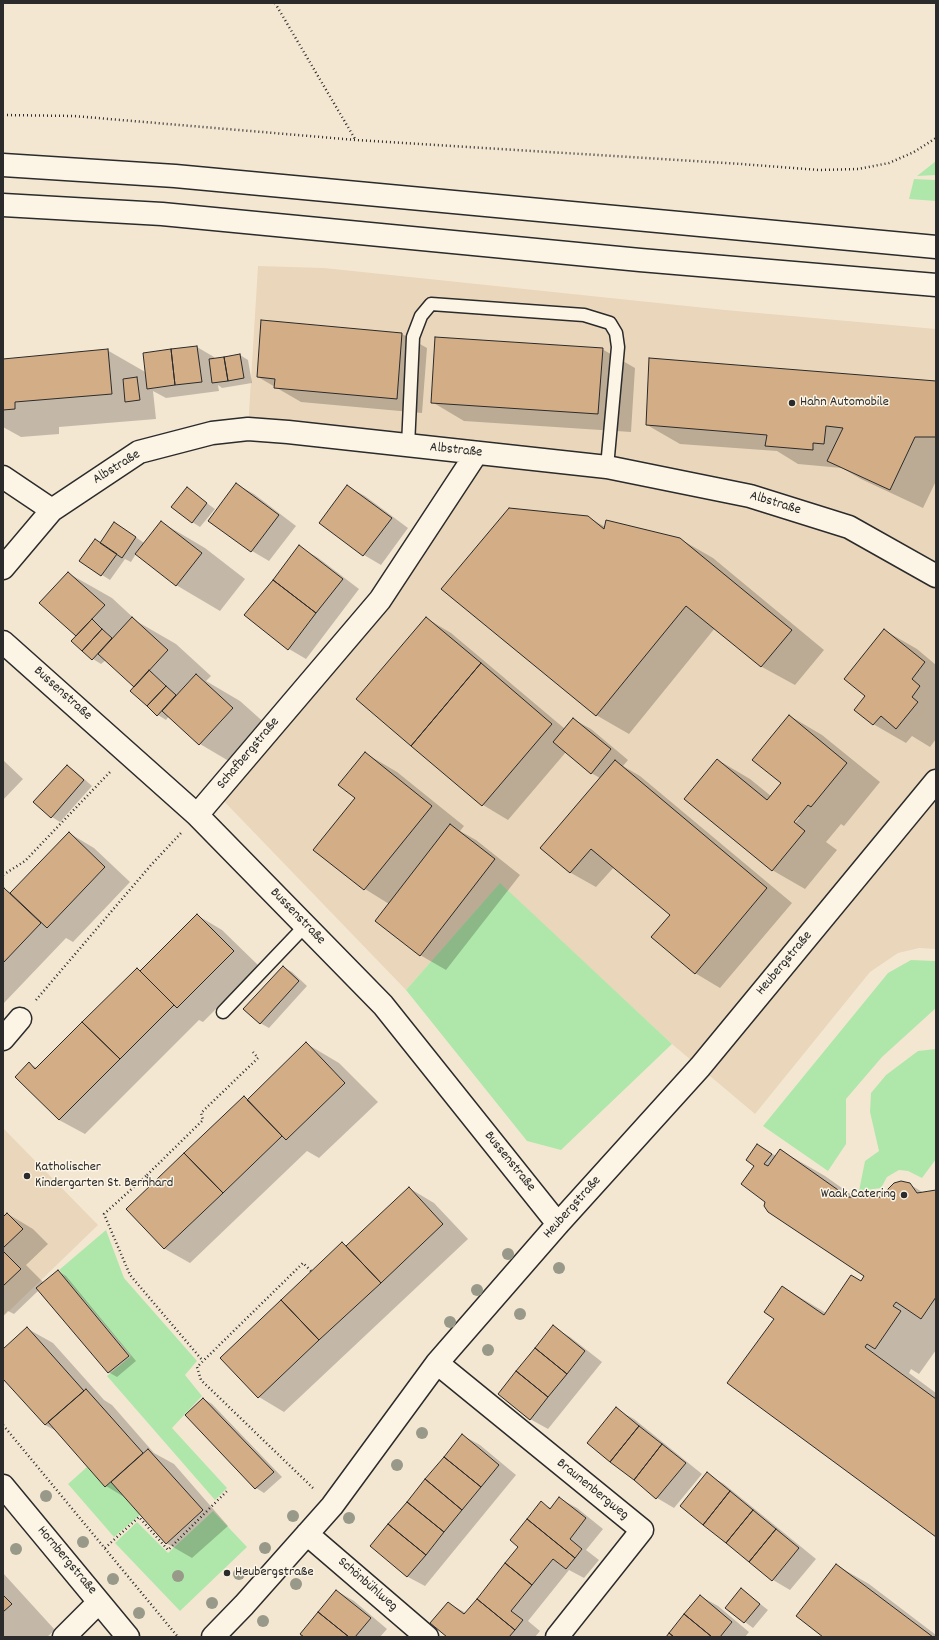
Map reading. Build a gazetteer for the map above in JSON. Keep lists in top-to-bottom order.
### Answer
{
  "streets": {
    "main road": [
      "Albstraße",
      "Bussenstraße",
      "Schafbergstraße",
      "Heubergstraße",
      "Braunenbergweg",
      "Hornbergstraße",
      "Schönbühlweg"
    ]
  },
  "crossings": [
    ["Albstraße", "Schafbergstraße"],
    ["Bussenstraße", "Schafbergstraße"],
    ["Bussenstraße", "Heubergstraße"],
    ["Heubergstraße", "Braunenbergweg"],
    ["Heubergstraße", "Schönbühlweg"]
  ],
  "places": [
    "Hahn Automobile",
    "Katholischer Kindergarten St. Bernhard",
    "Waak Catering",
    "Heubergstraße"
  ]
}
